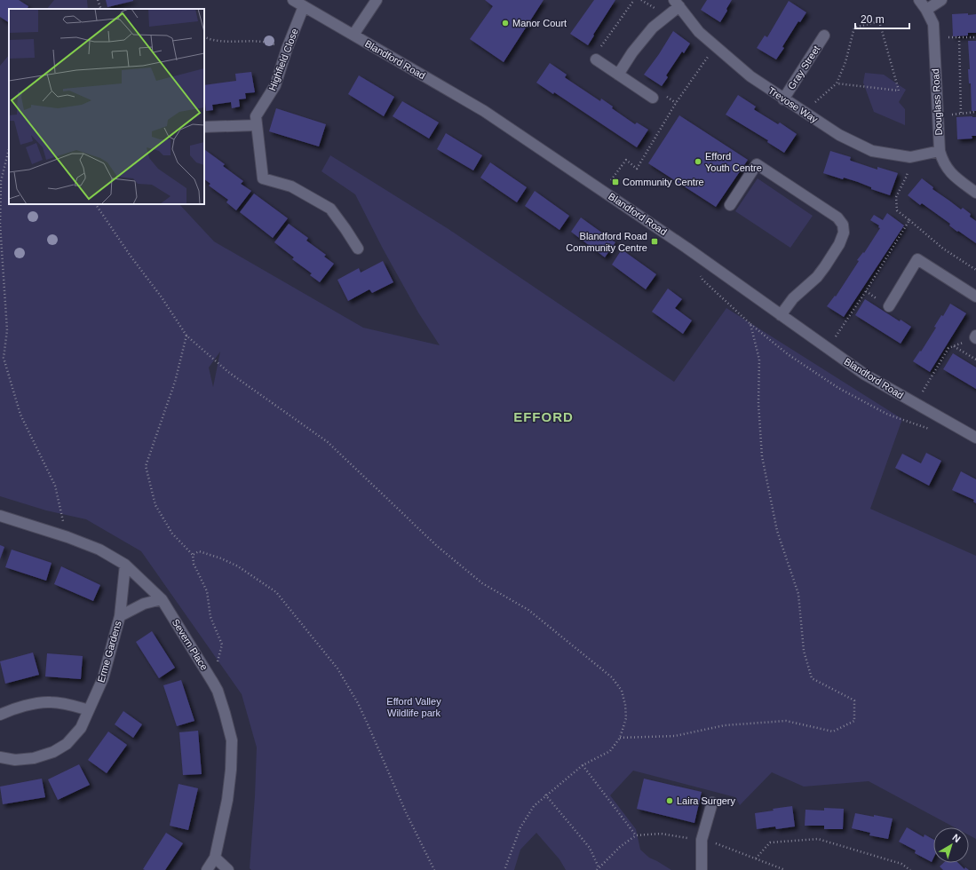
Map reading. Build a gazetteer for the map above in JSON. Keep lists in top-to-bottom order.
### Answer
{
  "streets": {
    "street": [
      "Highfield Close",
      "Blandford Road",
      "Gray Street",
      "Douglass Road",
      "Trevose Way",
      "Severn Place",
      "Erme Gardens"
    ]
  },
  "crossings": [
    ["Highfield Close", "Blandford Road"],
    ["Gray Street", "Trevose Way"],
    ["Douglass Road", "Trevose Way"],
    ["Severn Place", "Erme Gardens"]
  ],
  "districts": ["EFFORD"],
  "parks": ["Efford Valley Wildlife park"],
  "places": {
    "other": ["Manor Court", "Efford Youth Centre", "Laira Surgery"],
    "transit": ["Community Centre", "Blandford Road Community Centre"]
  },
  "scale_bar": "20 m",
  "north": "top right"
}
